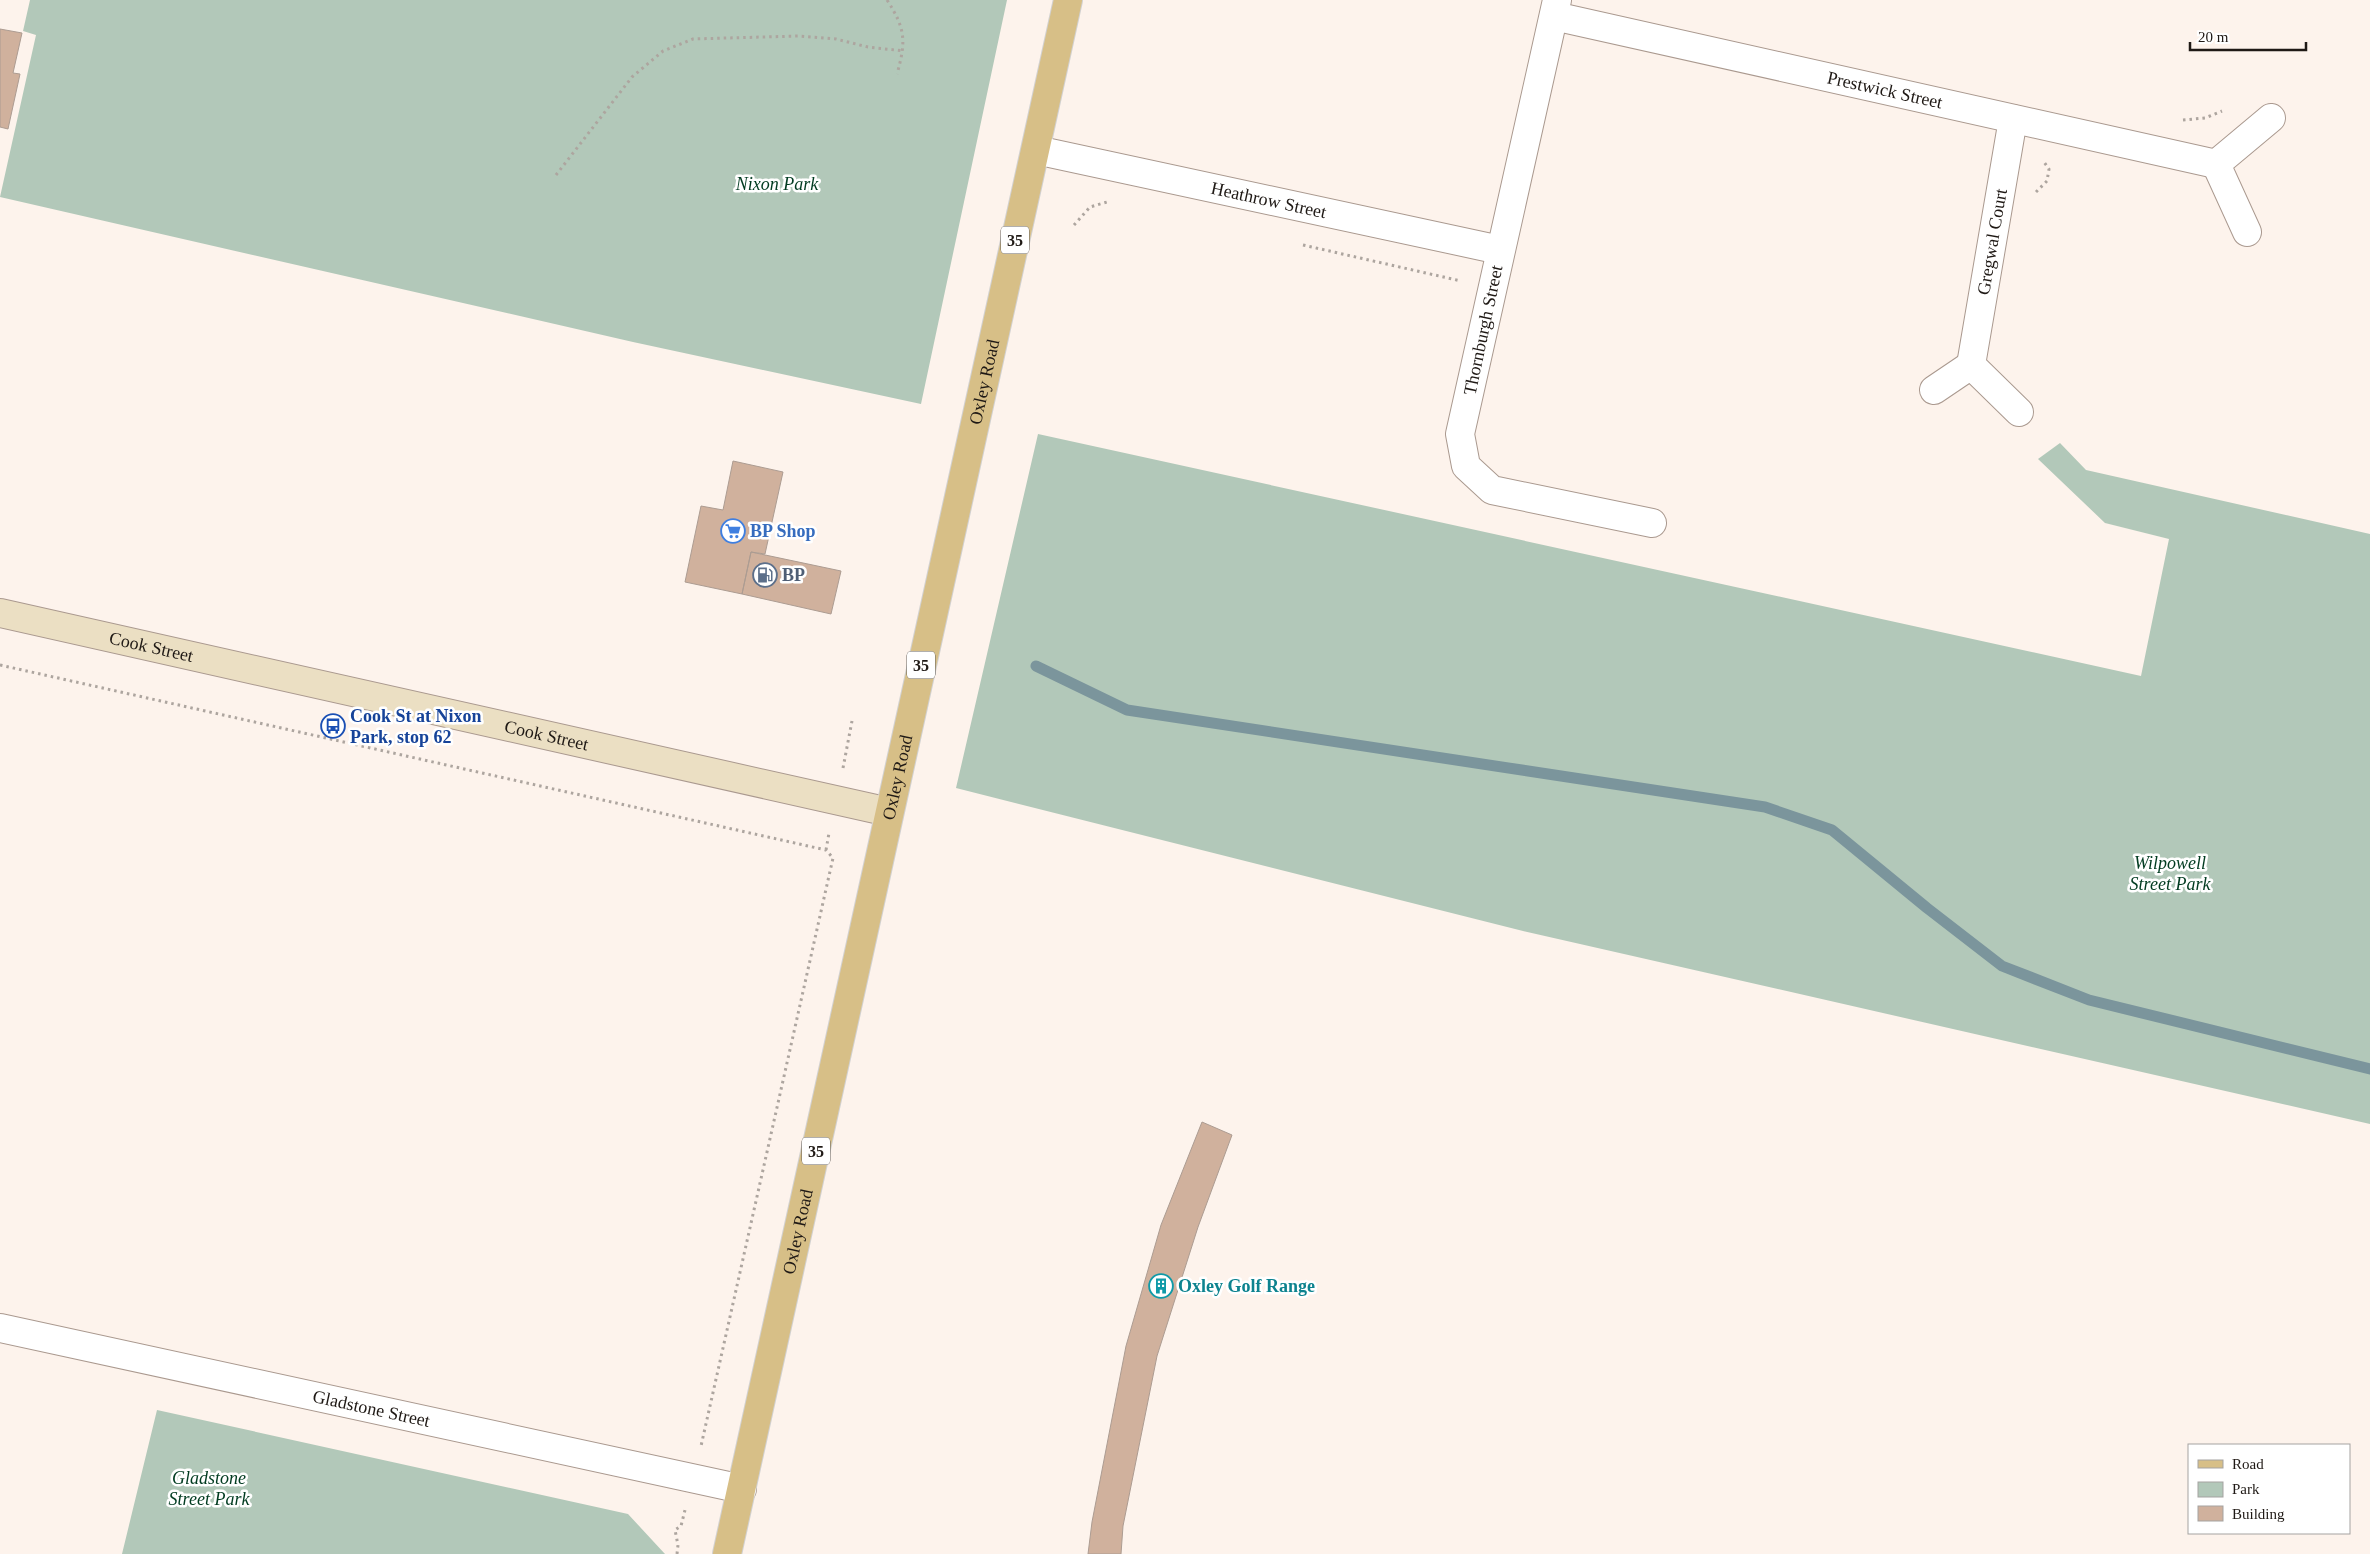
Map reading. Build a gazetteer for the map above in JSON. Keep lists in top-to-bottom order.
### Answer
{
  "streets": {
    "main road": ["35", "Oxley Road"],
    "street": [
      "Prestwick Street",
      "Heathrow Street",
      "Gregwal Court",
      "Thornburgh Street",
      "Cook Street",
      "Gladstone Street"
    ]
  },
  "crossings": [
    ["Prestwick Street", "Gregwal Court"],
    ["Prestwick Street", "Thornburgh Street"],
    ["Heathrow Street", "Thornburgh Street"],
    ["Heathrow Street", "Oxley Road"],
    ["Oxley Road", "Cook Street"],
    ["Oxley Road", "Gladstone Street"]
  ],
  "parks": ["Nixon Park", "Wilpowell Street Park", "Gladstone Street Park"],
  "places": {
    "supermarket": ["BP Shop"],
    "fuel station": ["BP"],
    "bus stop": ["Cook St at Nixon Park, stop 62"],
    "building": ["Oxley Golf Range"]
  },
  "legend": ["Road", "Park", "Building"],
  "scale_bar": "20 m"
}
